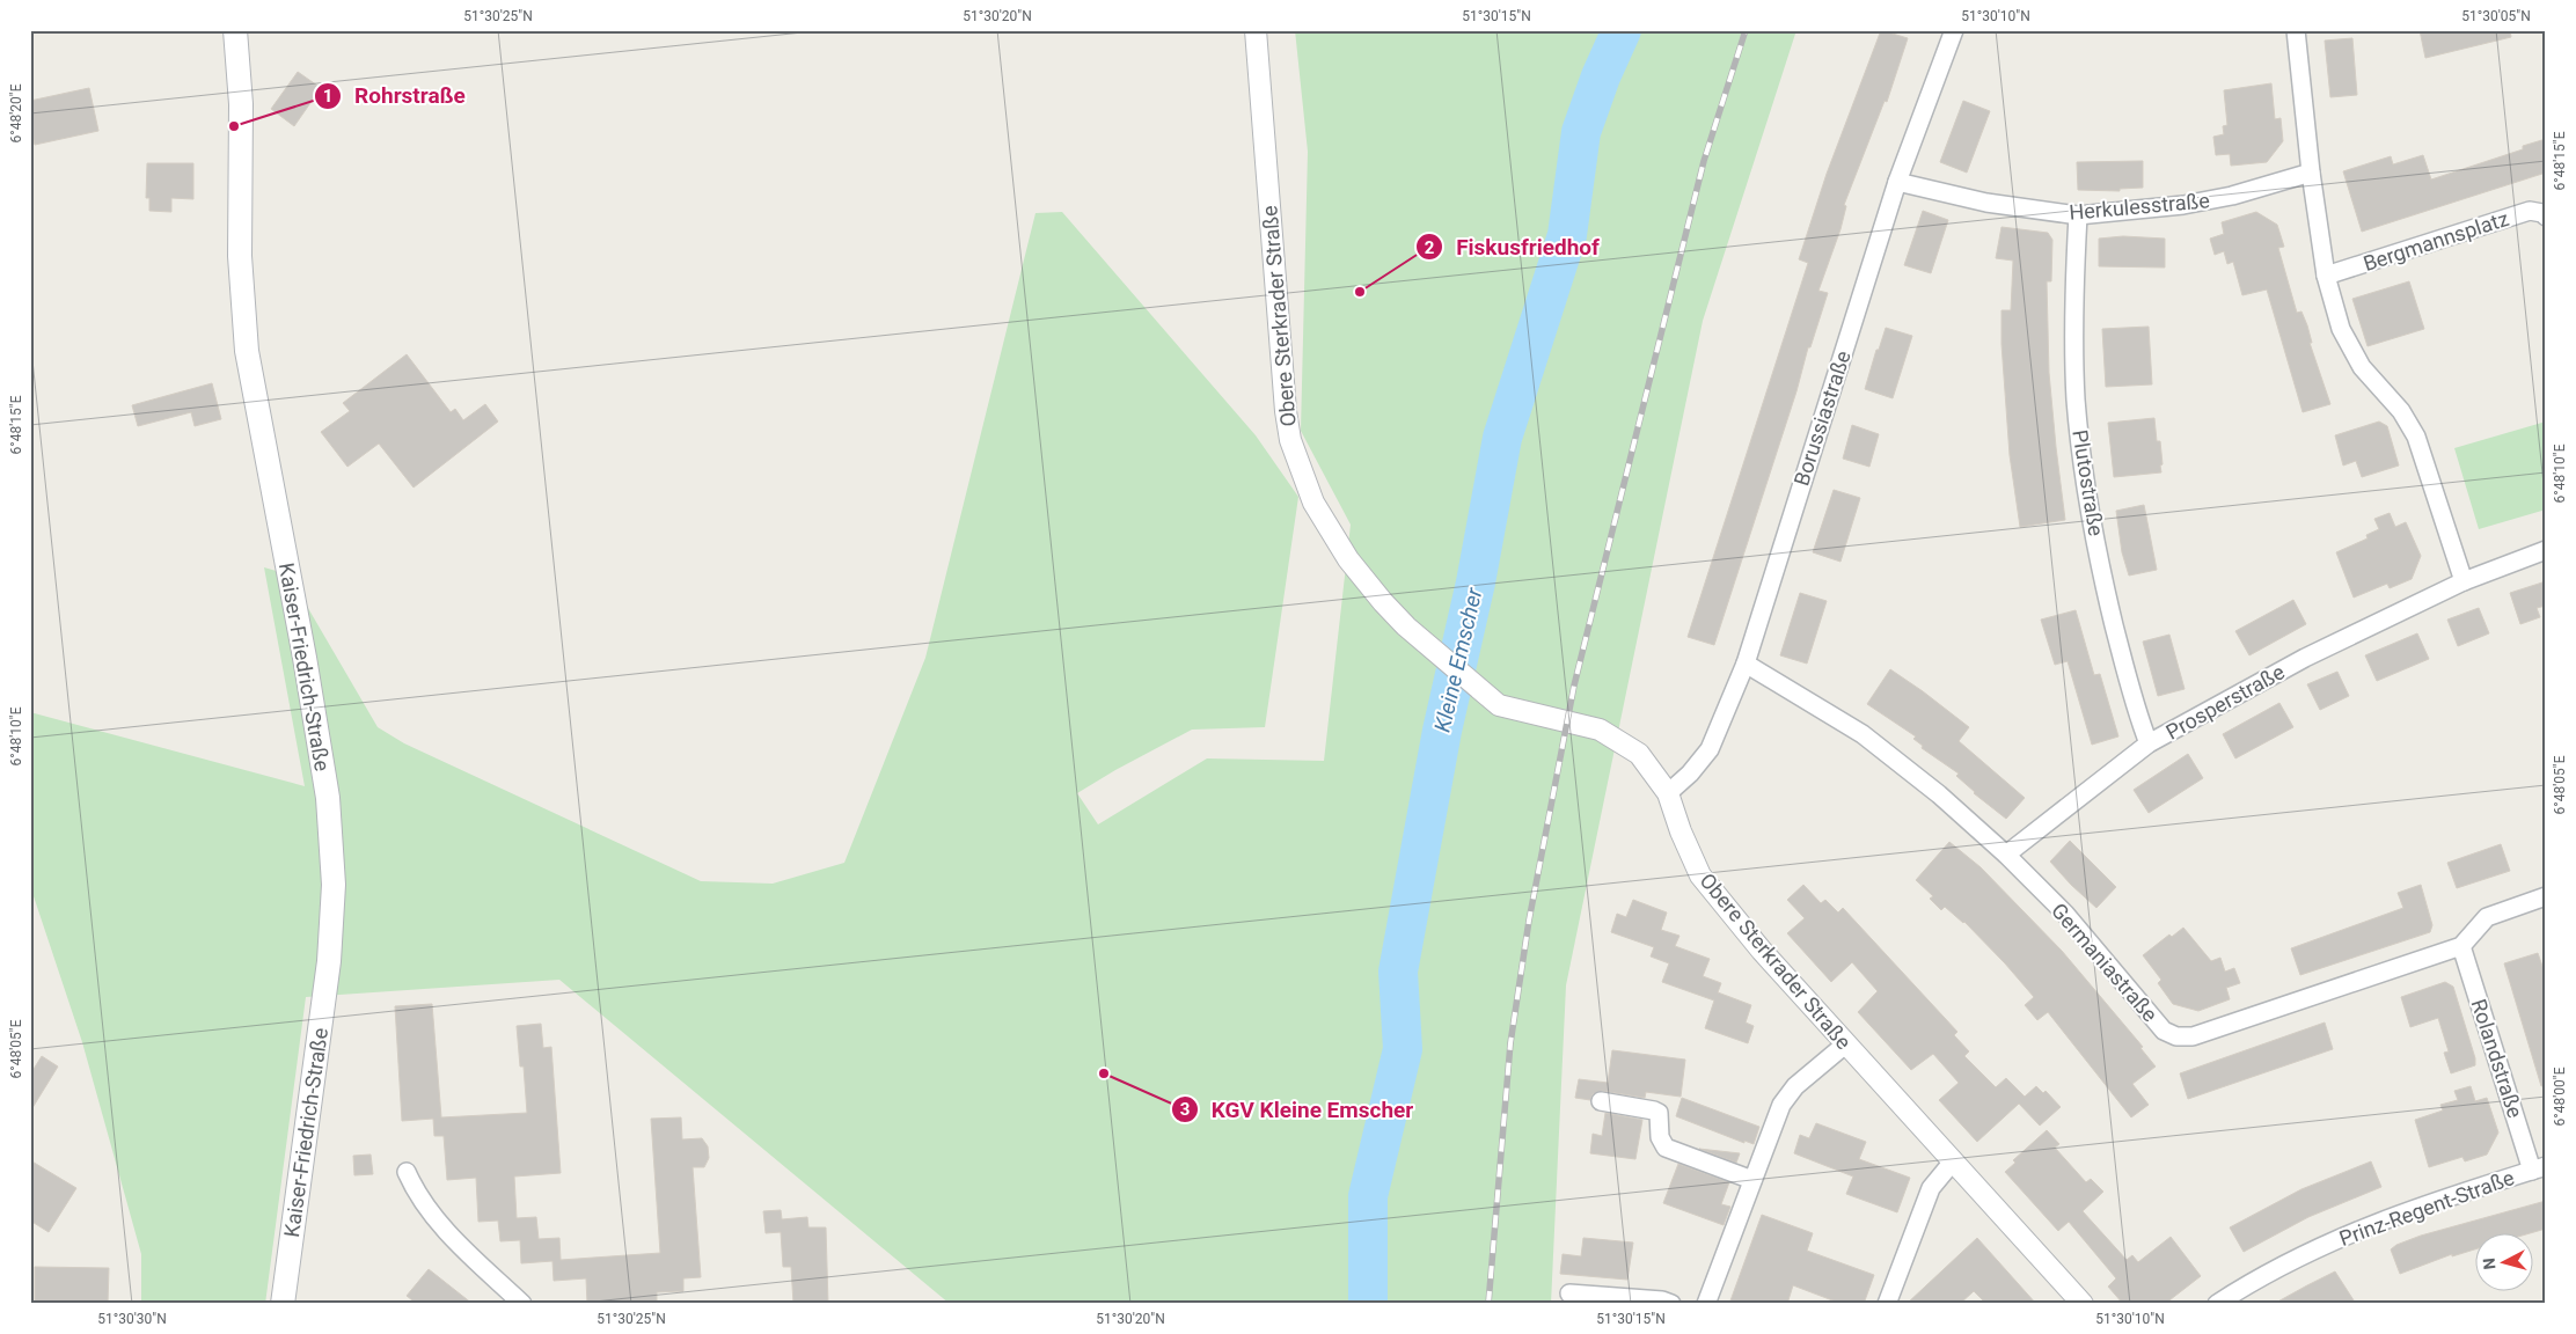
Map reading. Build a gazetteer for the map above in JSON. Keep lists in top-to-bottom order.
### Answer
{
  "streets": {
    "main road": ["Kaiser-Friedrich-Straße"],
    "street": [
      "Herkulesstraße",
      "Bergmannsplatz",
      "Obere Sterkrader Straße",
      "Borussiastraße",
      "Plutostraße",
      "Prosperstraße",
      "Germaniastraße",
      "Rolandstraße",
      "Prinz-Regent-Straße"
    ]
  },
  "crossings": [
    ["Herkulesstraße", "Borussiastraße"],
    ["Herkulesstraße", "Plutostraße"],
    ["Obere Sterkrader Straße", "Borussiastraße"],
    ["Borussiastraße", "Germaniastraße"],
    ["Plutostraße", "Prosperstraße"],
    ["Prosperstraße", "Germaniastraße"],
    ["Germaniastraße", "Rolandstraße"],
    ["Rolandstraße", "Prinz-Regent-Straße"]
  ],
  "water": ["Kleine Emscher"],
  "places": ["Rohrstraße", "Fiskusfriedhof", "KGV Kleine Emscher"],
  "north": "left",
  "coordinates": [
    "51°30'25\"N",
    "51°30'20\"N",
    "51°30'15\"N",
    "51°30'10\"N",
    "51°30'05\"N",
    "6°48'20\"E",
    "6°48'15\"E",
    "6°48'10\"E",
    "6°48'05\"E",
    "6°48'00\"E",
    "51°30'30\"N"
  ]
}
